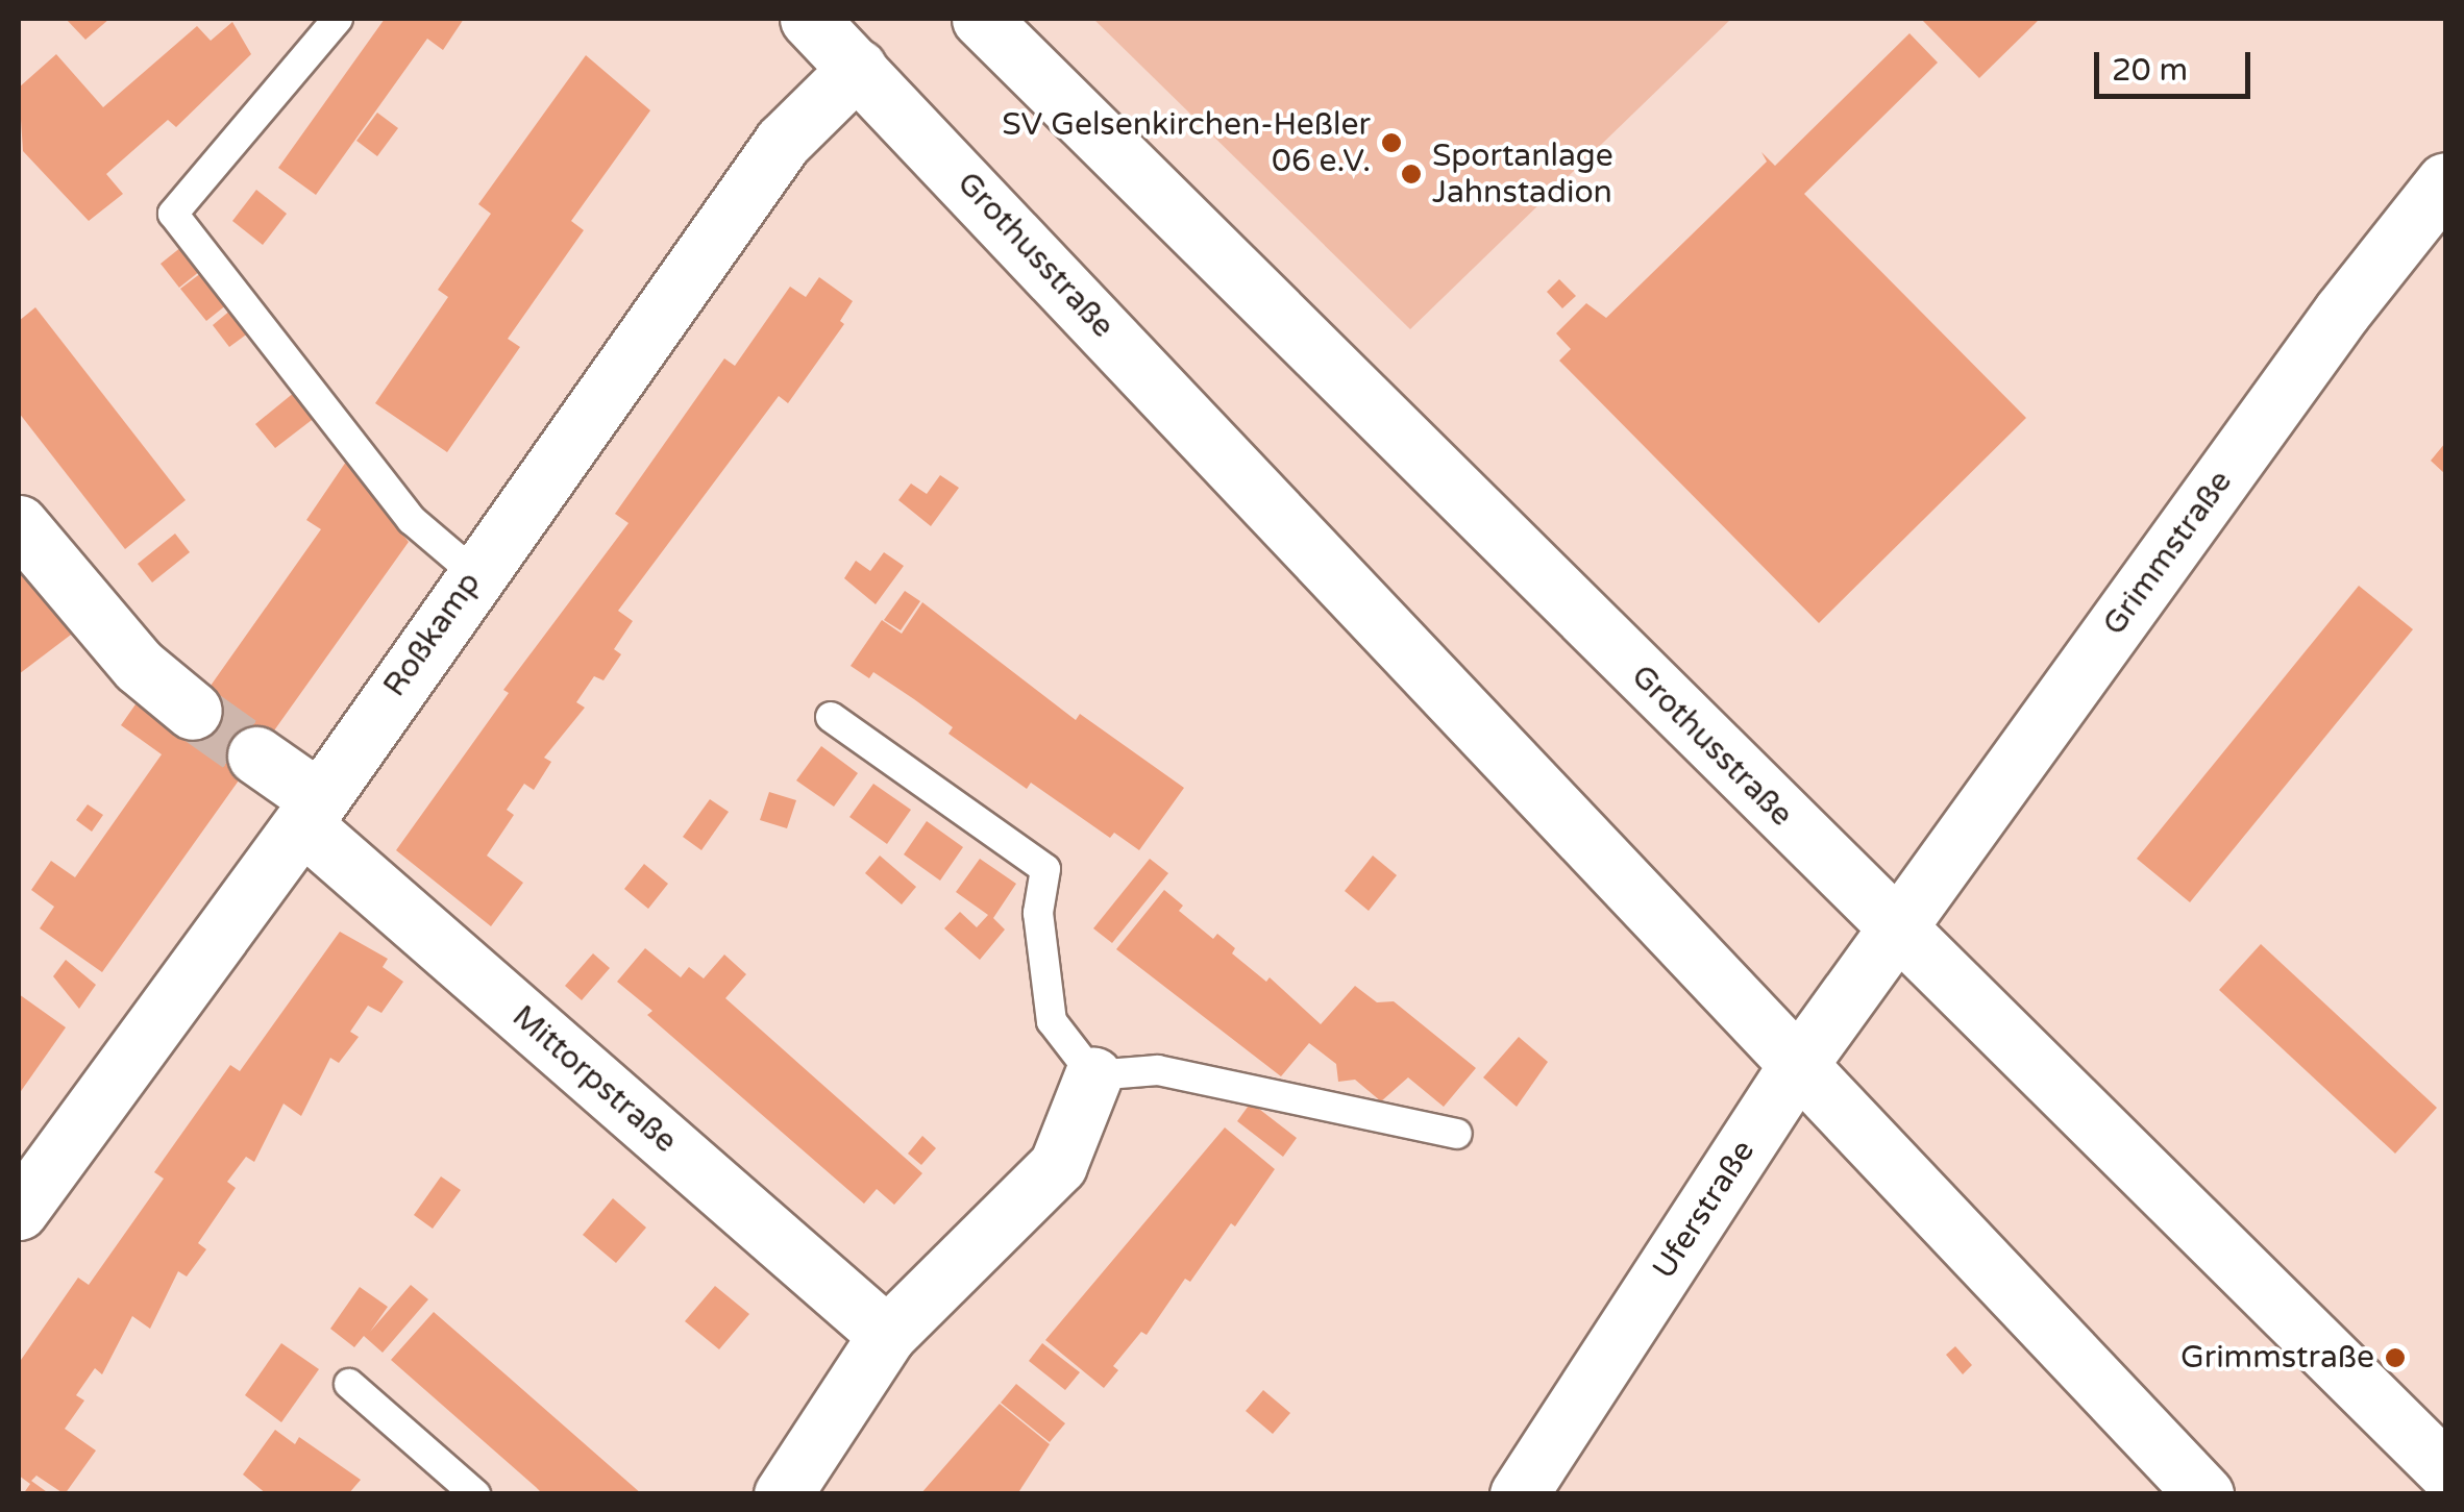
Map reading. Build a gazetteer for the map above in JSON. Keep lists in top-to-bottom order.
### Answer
{
  "streets": {
    "main road": [
      "Grothusstraße",
      "Grimmstraße",
      "Roßkamp",
      "Mittorpstraße",
      "Uferstraße"
    ]
  },
  "crossings": [
    ["Grothusstraße", "Grimmstraße"],
    ["Grothusstraße", "Roßkamp"],
    ["Grothusstraße", "Uferstraße"],
    ["Grimmstraße", "Uferstraße"],
    ["Roßkamp", "Mittorpstraße"]
  ],
  "places": ["SV Gelsenkirchen-Heßler 06 e.V.", "Sportanlage Jahnstadion", "Grimmstraße"],
  "scale_bar": "20 m"
}
